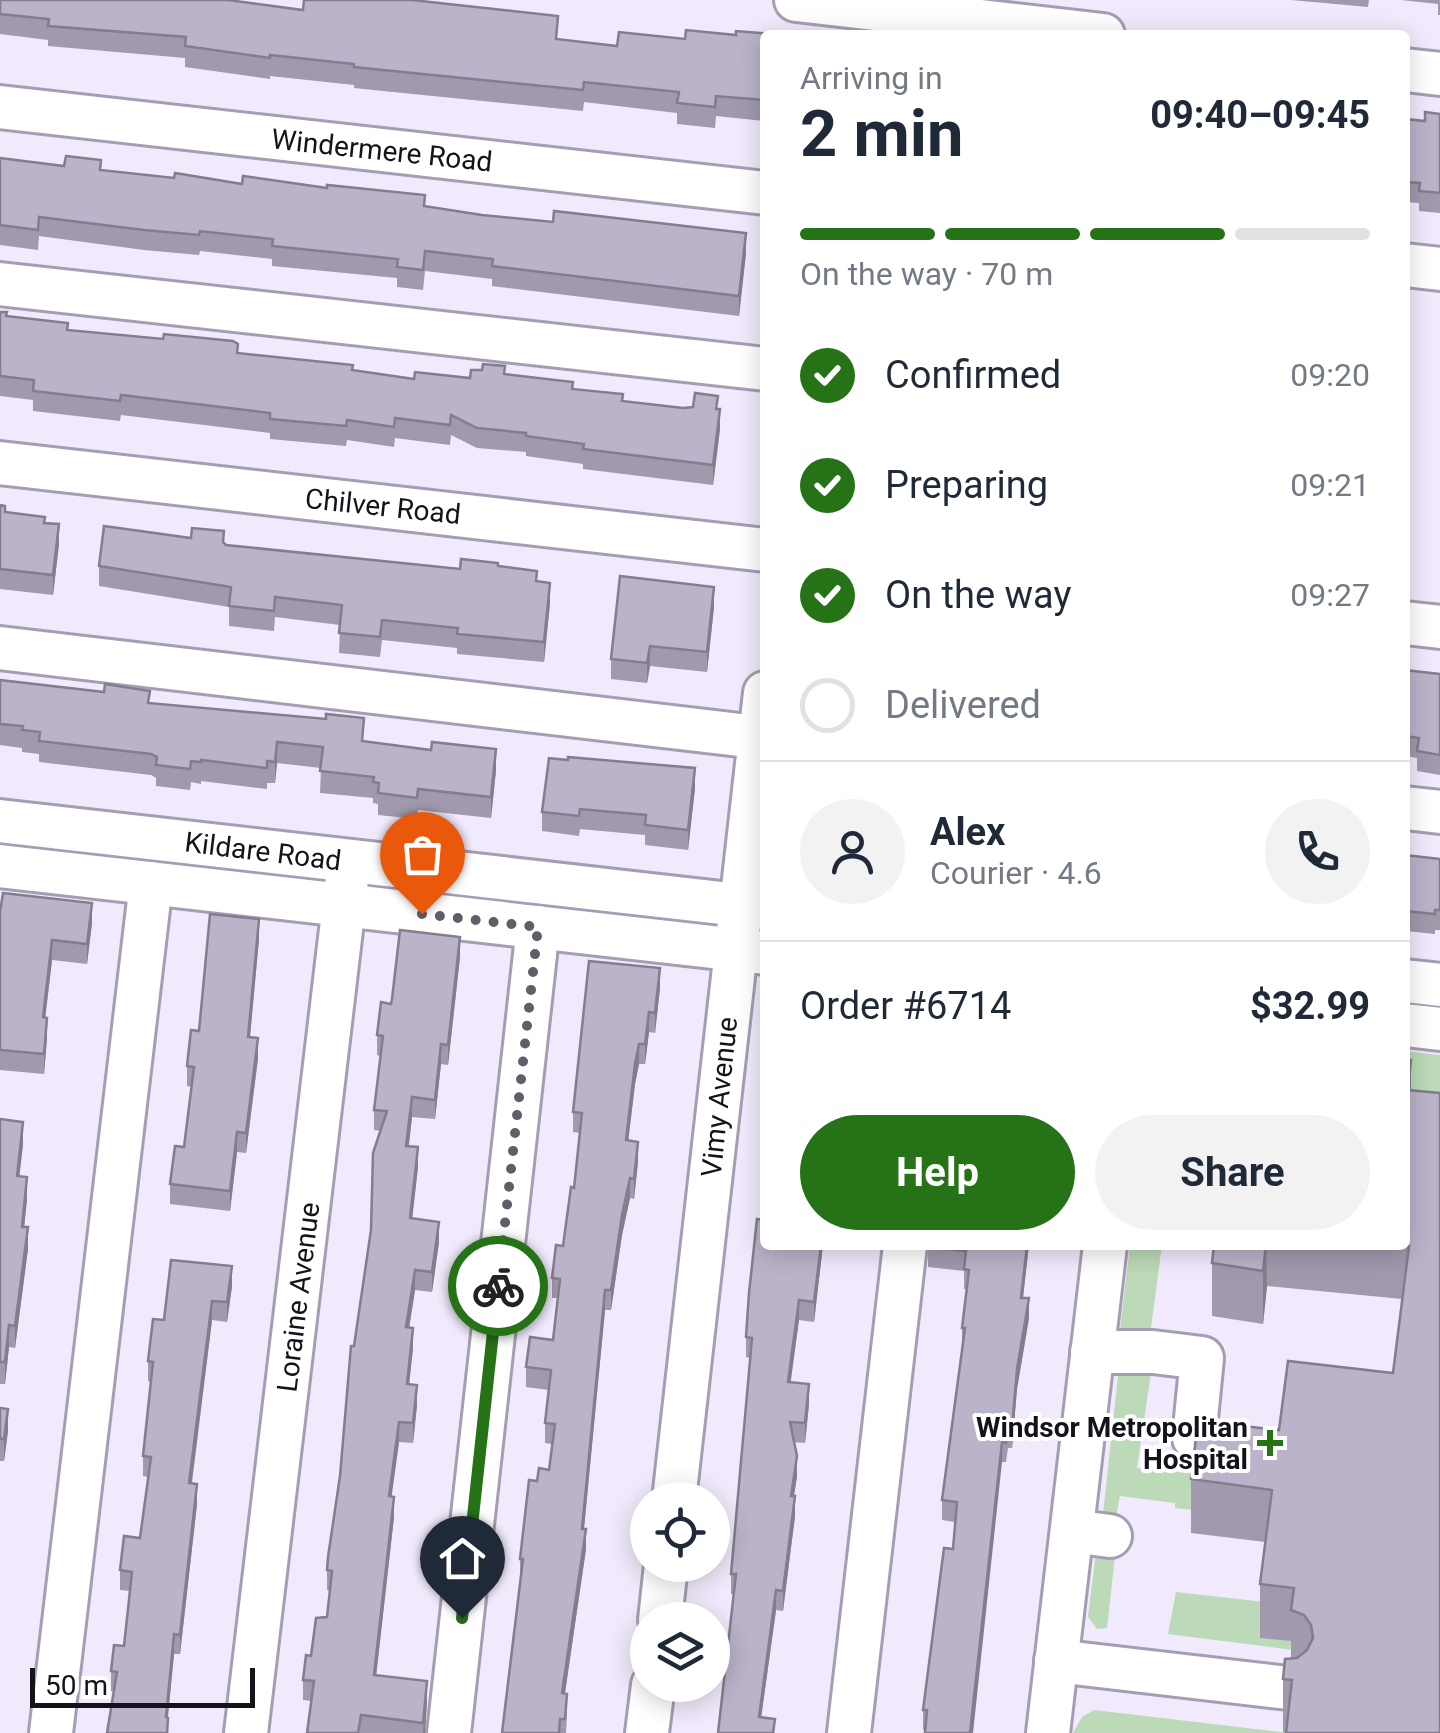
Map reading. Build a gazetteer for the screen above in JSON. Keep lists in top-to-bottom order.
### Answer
{
  "streets": {
    "street": [
      "Windermere Road",
      "Chilver Road",
      "Kildare Road",
      "Vimy Avenue",
      "Loraine Avenue"
    ]
  },
  "crossings": [
    ["Kildare Road", "Vimy Avenue"],
    ["Kildare Road", "Loraine Avenue"]
  ],
  "places": {
    "health": ["Windsor Metropolitan Hospital"]
  },
  "scale_bar": "50 m",
  "page": {
    "heading": ["2 min", "Arriving in", "09:40–09:45"],
    "panel": [
      "Alex",
      "Courier · 4.6",
      "Order #6714",
      "$32.99"
    ],
    "bar": "On the way · 70 m",
    "list": [
      ["Confirmed", "09:20"],
      ["Preparing", "09:21"],
      ["On the way", "09:27"],
      "Delivered"
    ],
    "buttons": ["Help", "Share"],
    "scale": "50 m"
  }
}
